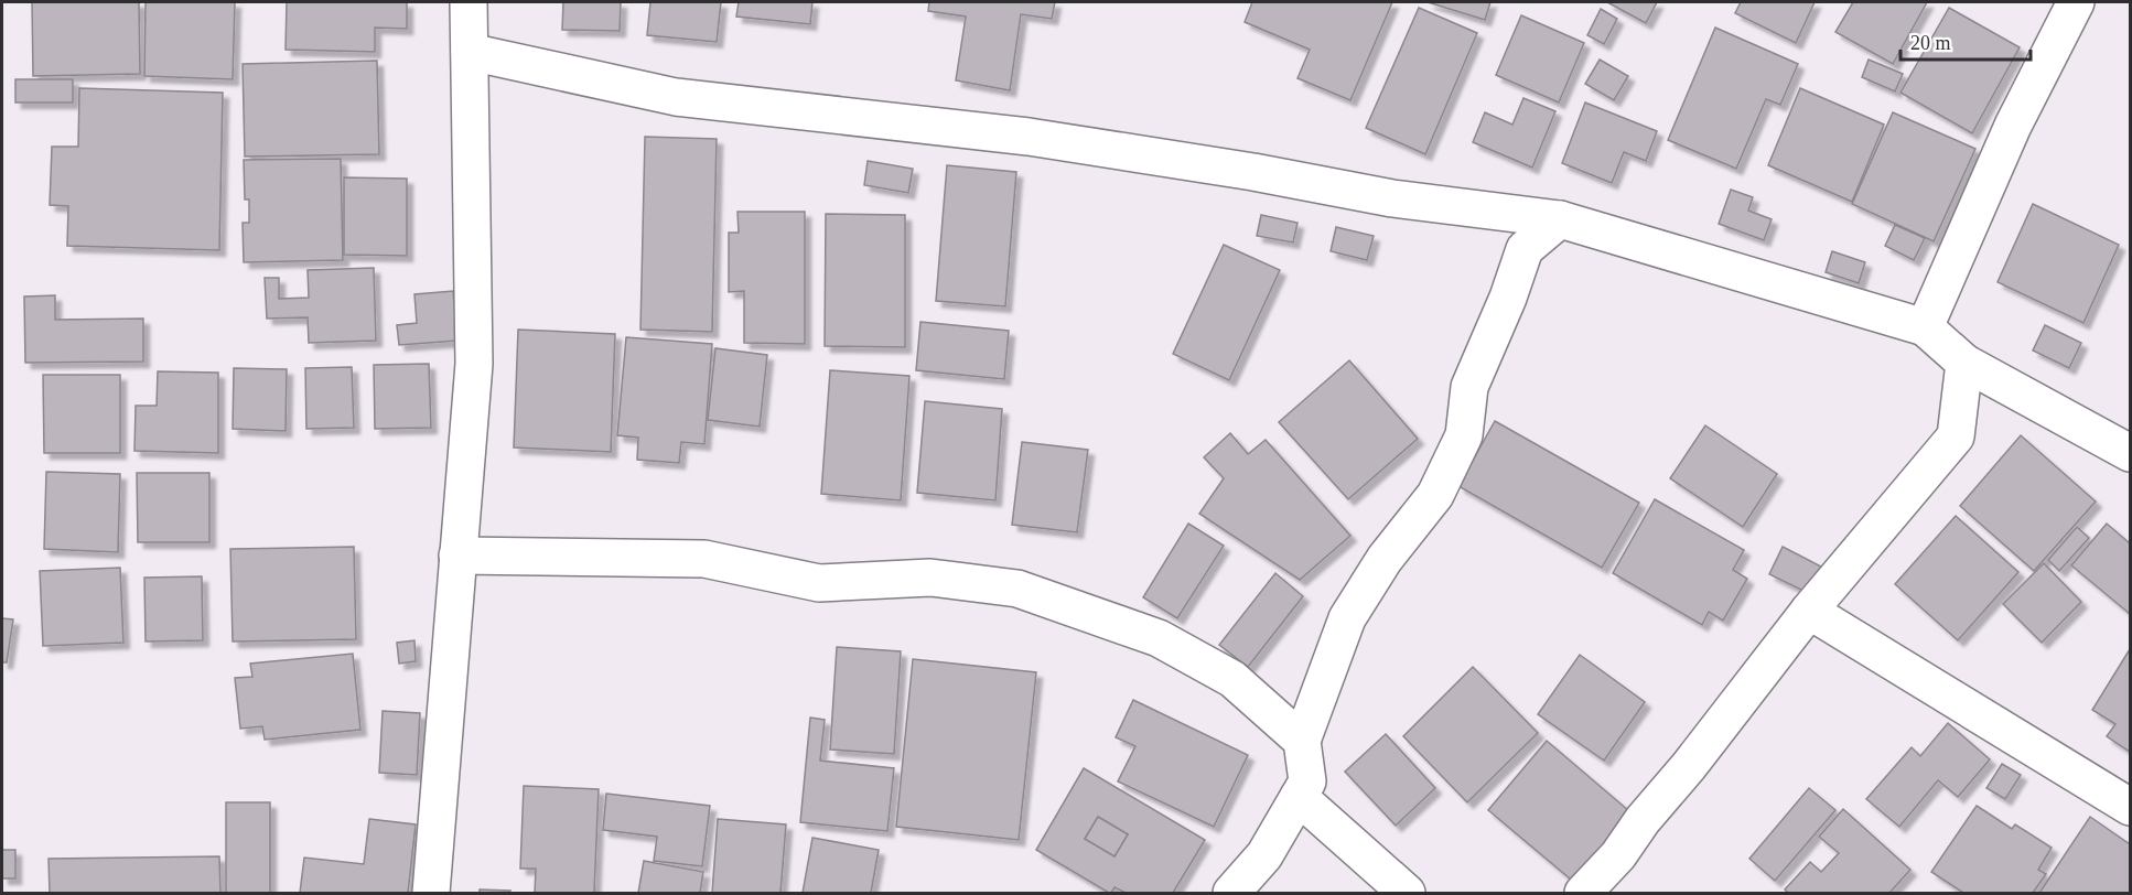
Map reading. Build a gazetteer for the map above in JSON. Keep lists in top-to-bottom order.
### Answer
{
  "scale_bar": "20 m"
}
